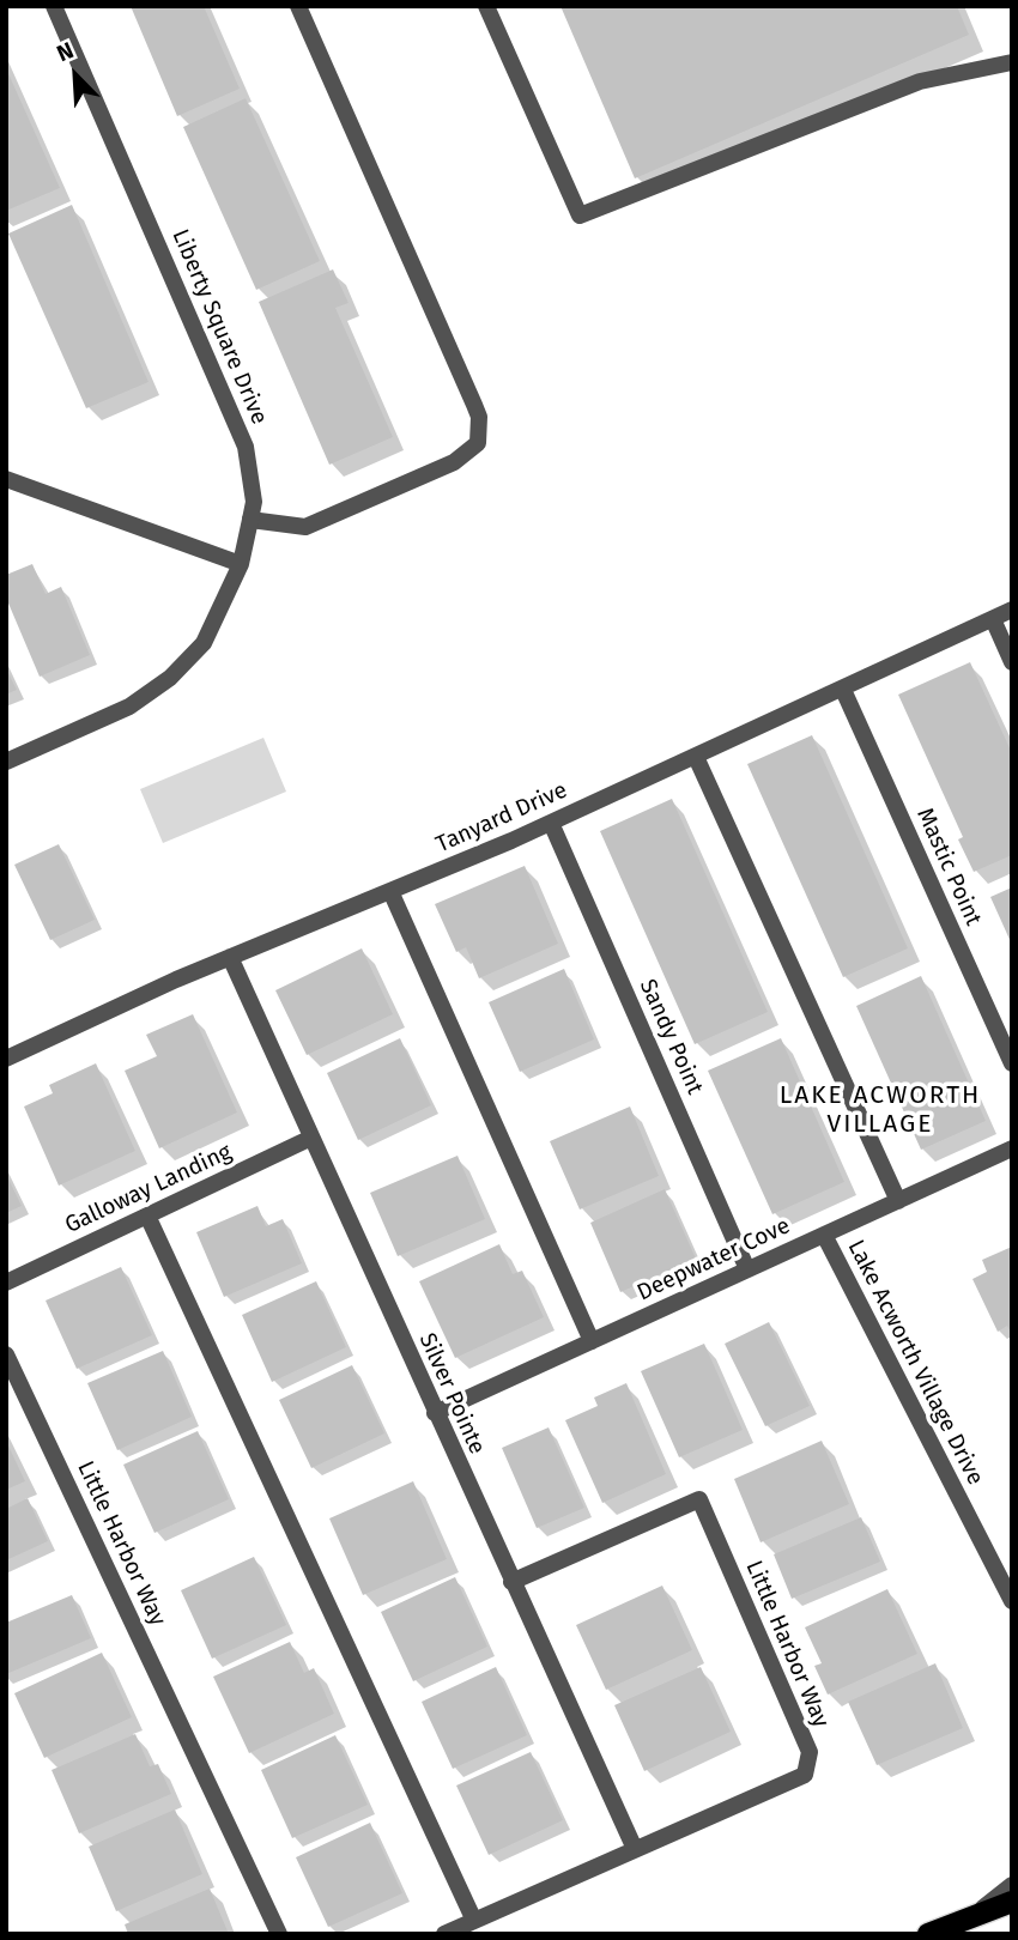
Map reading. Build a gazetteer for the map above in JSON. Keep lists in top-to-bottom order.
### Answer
{
  "streets": {
    "street": [
      "Liberty Square Drive",
      "Tanyard Drive",
      "Mastic Point",
      "Sandy Point",
      "Galloway Landing",
      "Deepwater Cove",
      "Lake Acworth Village Drive",
      "Silver Pointe",
      "Little Harbor Way"
    ]
  },
  "crossings": [
    ["Tanyard Drive", "Mastic Point"],
    ["Tanyard Drive", "Sandy Point"],
    ["Tanyard Drive", "Silver Pointe"],
    ["Sandy Point", "Deepwater Cove"],
    ["Galloway Landing", "Silver Pointe"],
    ["Deepwater Cove", "Lake Acworth Village Drive"],
    ["Deepwater Cove", "Silver Pointe"],
    ["Silver Pointe", "Little Harbor Way"]
  ],
  "districts": ["LAKE ACWORTH VILLAGE"],
  "north": "top left"
}
